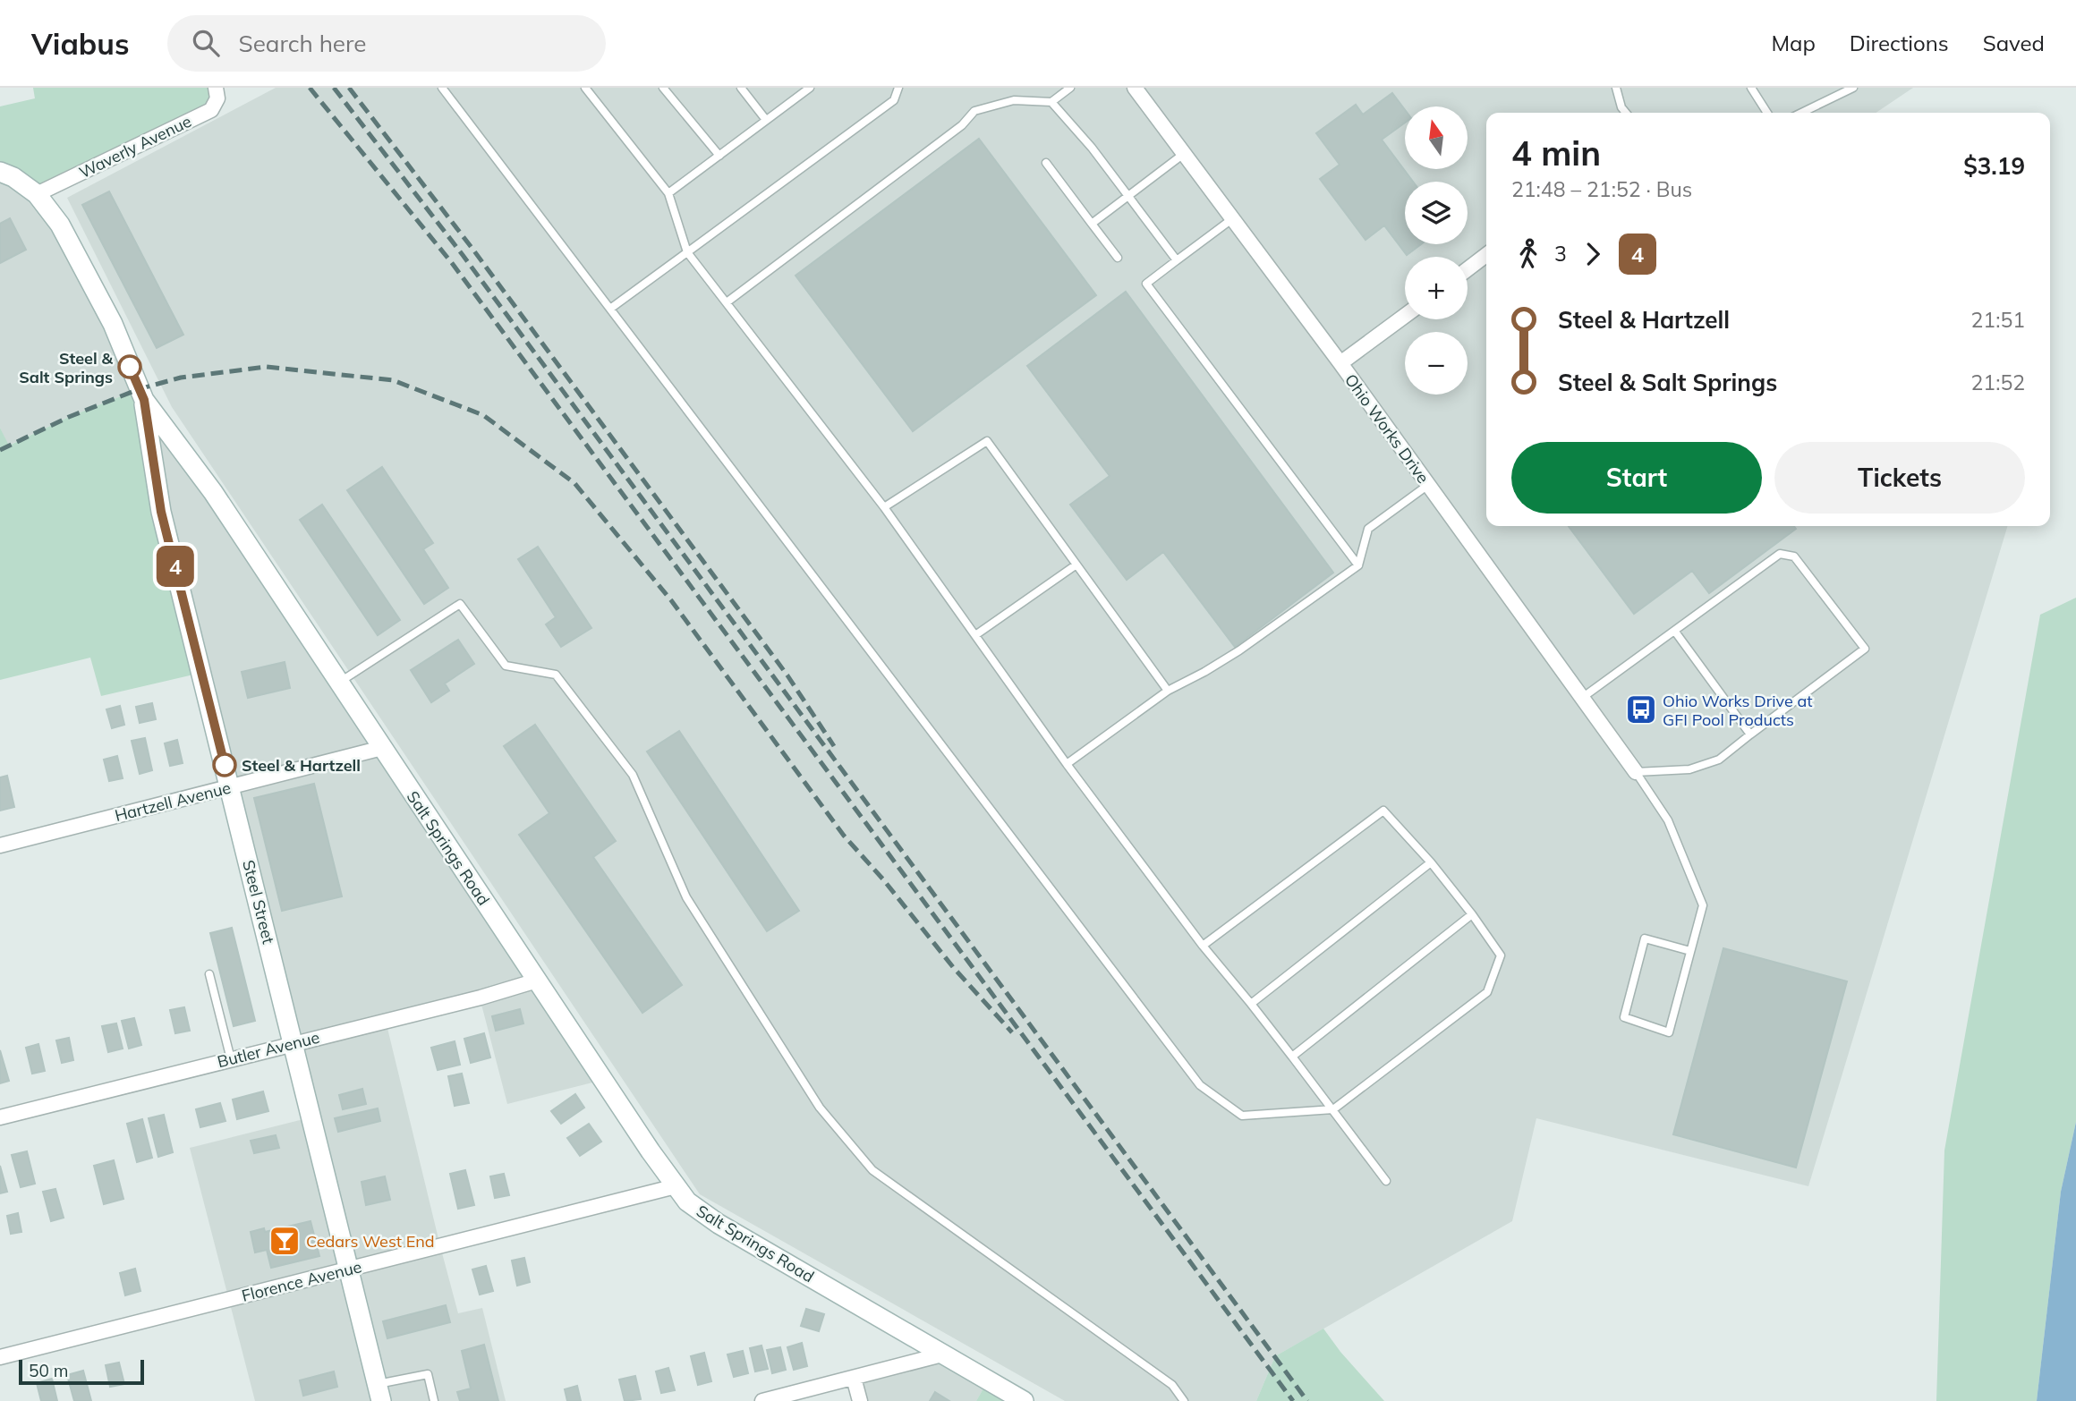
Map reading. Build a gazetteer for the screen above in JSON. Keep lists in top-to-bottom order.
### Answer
{
  "streets": {
    "street": [
      "Waverly Avenue",
      "Ohio Works Drive",
      "Hartzell Avenue",
      "Salt Springs Road",
      "Steel Street",
      "Butler Avenue",
      "Florence Avenue"
    ]
  },
  "crossings": [
    ["Waverly Avenue", "Salt Springs Road"],
    ["Hartzell Avenue", "Salt Springs Road"],
    ["Hartzell Avenue", "Steel Street"],
    ["Salt Springs Road", "Steel Street"],
    ["Salt Springs Road", "Butler Avenue"],
    ["Salt Springs Road", "Florence Avenue"],
    ["Steel Street", "Butler Avenue"],
    ["Steel Street", "Florence Avenue"]
  ],
  "places": {
    "other": ["Steel & Salt Springs", "Steel & Hartzell"],
    "bus stop": ["Ohio Works Drive at GFI Pool Products"],
    "bar": ["Cedars West End"]
  },
  "lines": ["bus line 4"],
  "scale_bar": "50 m",
  "north": "top",
  "page": {
    "header": "Viabus",
    "search": "Search here",
    "nav": ["Map", "Directions", "Saved"],
    "on_map": "4",
    "map_buttons": ["+", "−"],
    "heading": ["4 min", "21:48 – 21:52 · Bus", "$3.19"],
    "legs": ["3", "4"],
    "list": [
      {
        "name": "Steel & Hartzell",
        "value": "21:51"
      },
      {
        "name": "Steel & Salt Springs",
        "value": "21:52"
      }
    ],
    "buttons": ["Start", "Tickets"],
    "scale": "50 m"
  }
}
